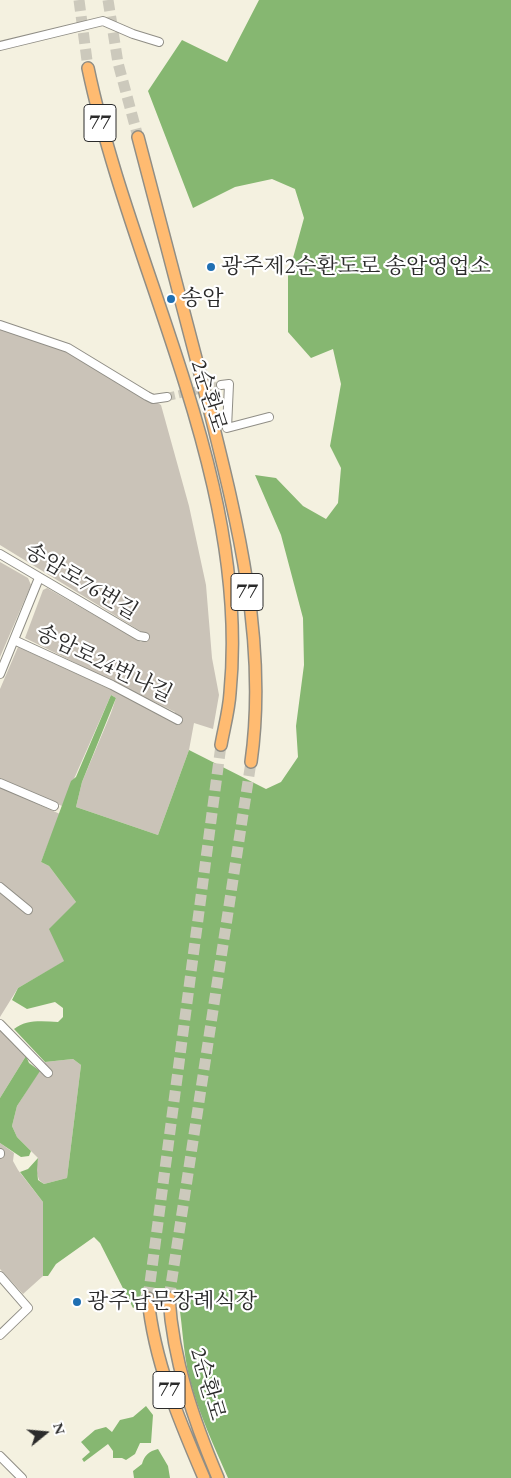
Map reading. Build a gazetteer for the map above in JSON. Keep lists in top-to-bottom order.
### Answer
{
  "streets": {
    "highway": ["77", "2순환로"],
    "street": ["송암로76번길", "송암로24번나길"]
  },
  "crossings": [
    ["송암로76번길", "송암로24번나길"]
  ],
  "places": ["광주제2순환도로 송암영업소", "송암", "광주남문장례식장"],
  "north": "right"
}
